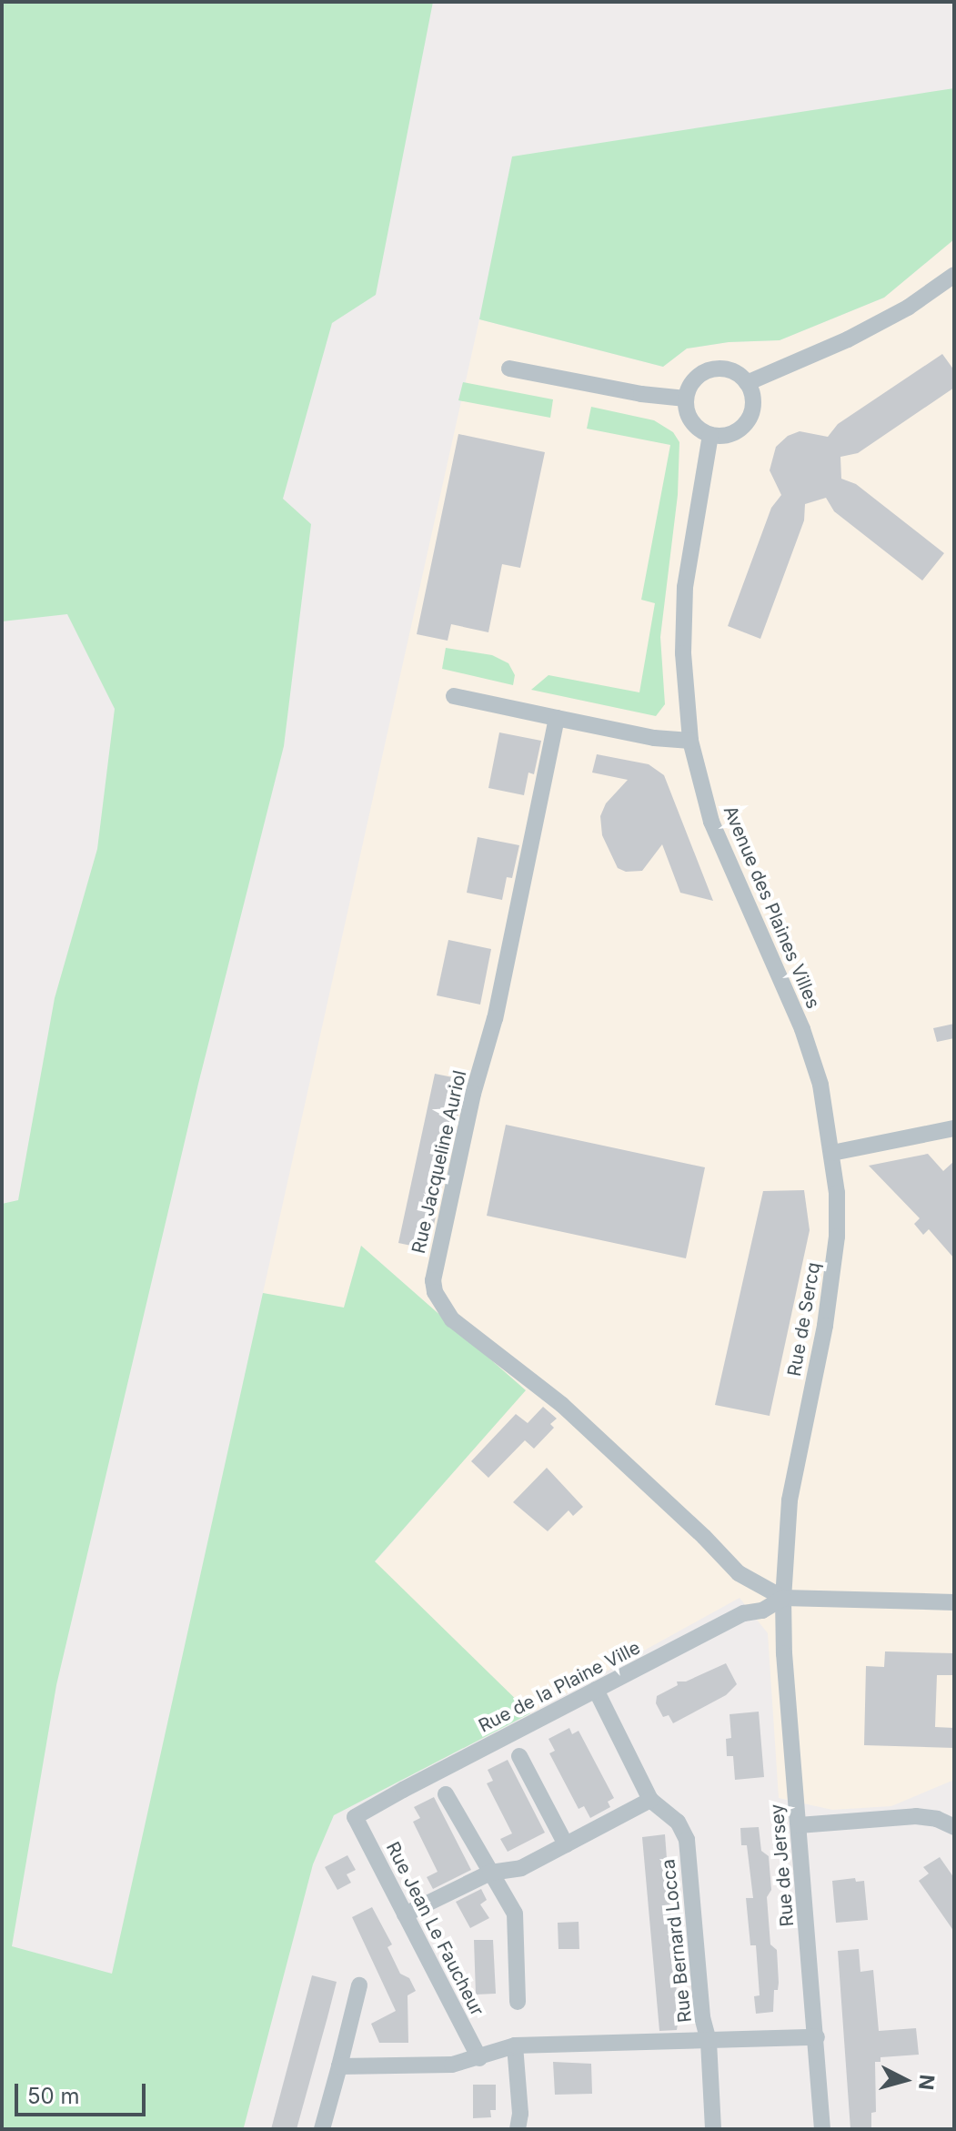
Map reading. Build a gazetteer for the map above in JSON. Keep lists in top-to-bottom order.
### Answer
{
  "streets": {
    "street": [
      "Avenue des Plaines Villes",
      "Rue Jacqueline Auriol",
      "Rue de Sercq",
      "Rue de la Plaine Ville",
      "Rue de Jersey",
      "Rue Jean Le Faucheur",
      "Rue Bernard Locca"
    ]
  },
  "crossings": [
    ["Avenue des Plaines Villes", "Rue de Sercq"],
    ["Rue Jacqueline Auriol", "Rue de Sercq"],
    ["Rue Jacqueline Auriol", "Rue de la Plaine Ville"],
    ["Rue Jacqueline Auriol", "Rue de Jersey"],
    ["Rue de Sercq", "Rue de la Plaine Ville"],
    ["Rue de Sercq", "Rue de Jersey"],
    ["Rue de la Plaine Ville", "Rue de Jersey"],
    ["Rue de la Plaine Ville", "Rue Jean Le Faucheur"],
    ["Rue de la Plaine Ville", "Rue Bernard Locca"]
  ],
  "scale_bar": "50 m",
  "north": "right"
}
